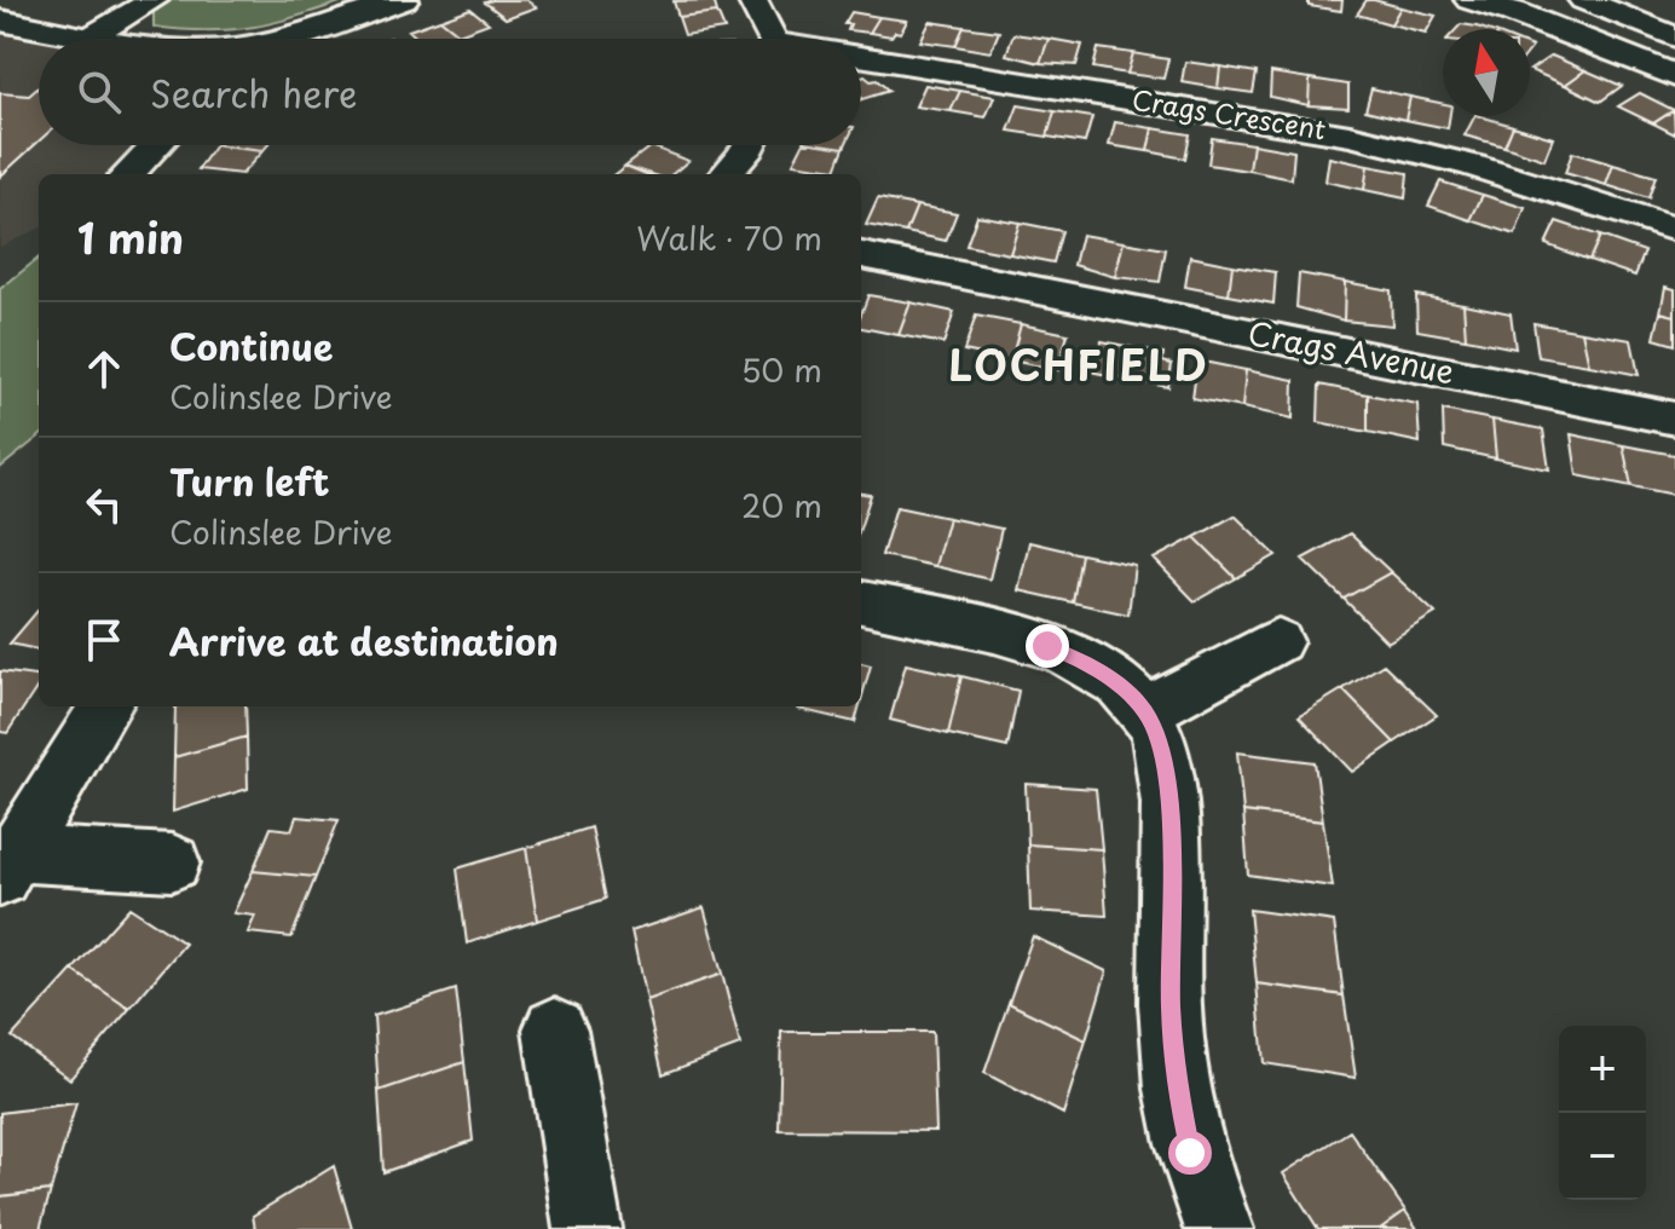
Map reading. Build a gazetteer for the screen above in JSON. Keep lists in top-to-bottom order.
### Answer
{
  "streets": {
    "street": ["Crags Crescent", "Crags Avenue"]
  },
  "districts": ["LOCHFIELD"],
  "north": "top",
  "page": {
    "search": "Search here",
    "heading": ["1 min", "Walk · 70 m"],
    "list": [
      ["Continue", "Colinslee Drive", "50 m"],
      ["Turn left", "Colinslee Drive", "20 m"],
      "Arrive at destination"
    ],
    "map_buttons": ["+", "−"]
  }
}
